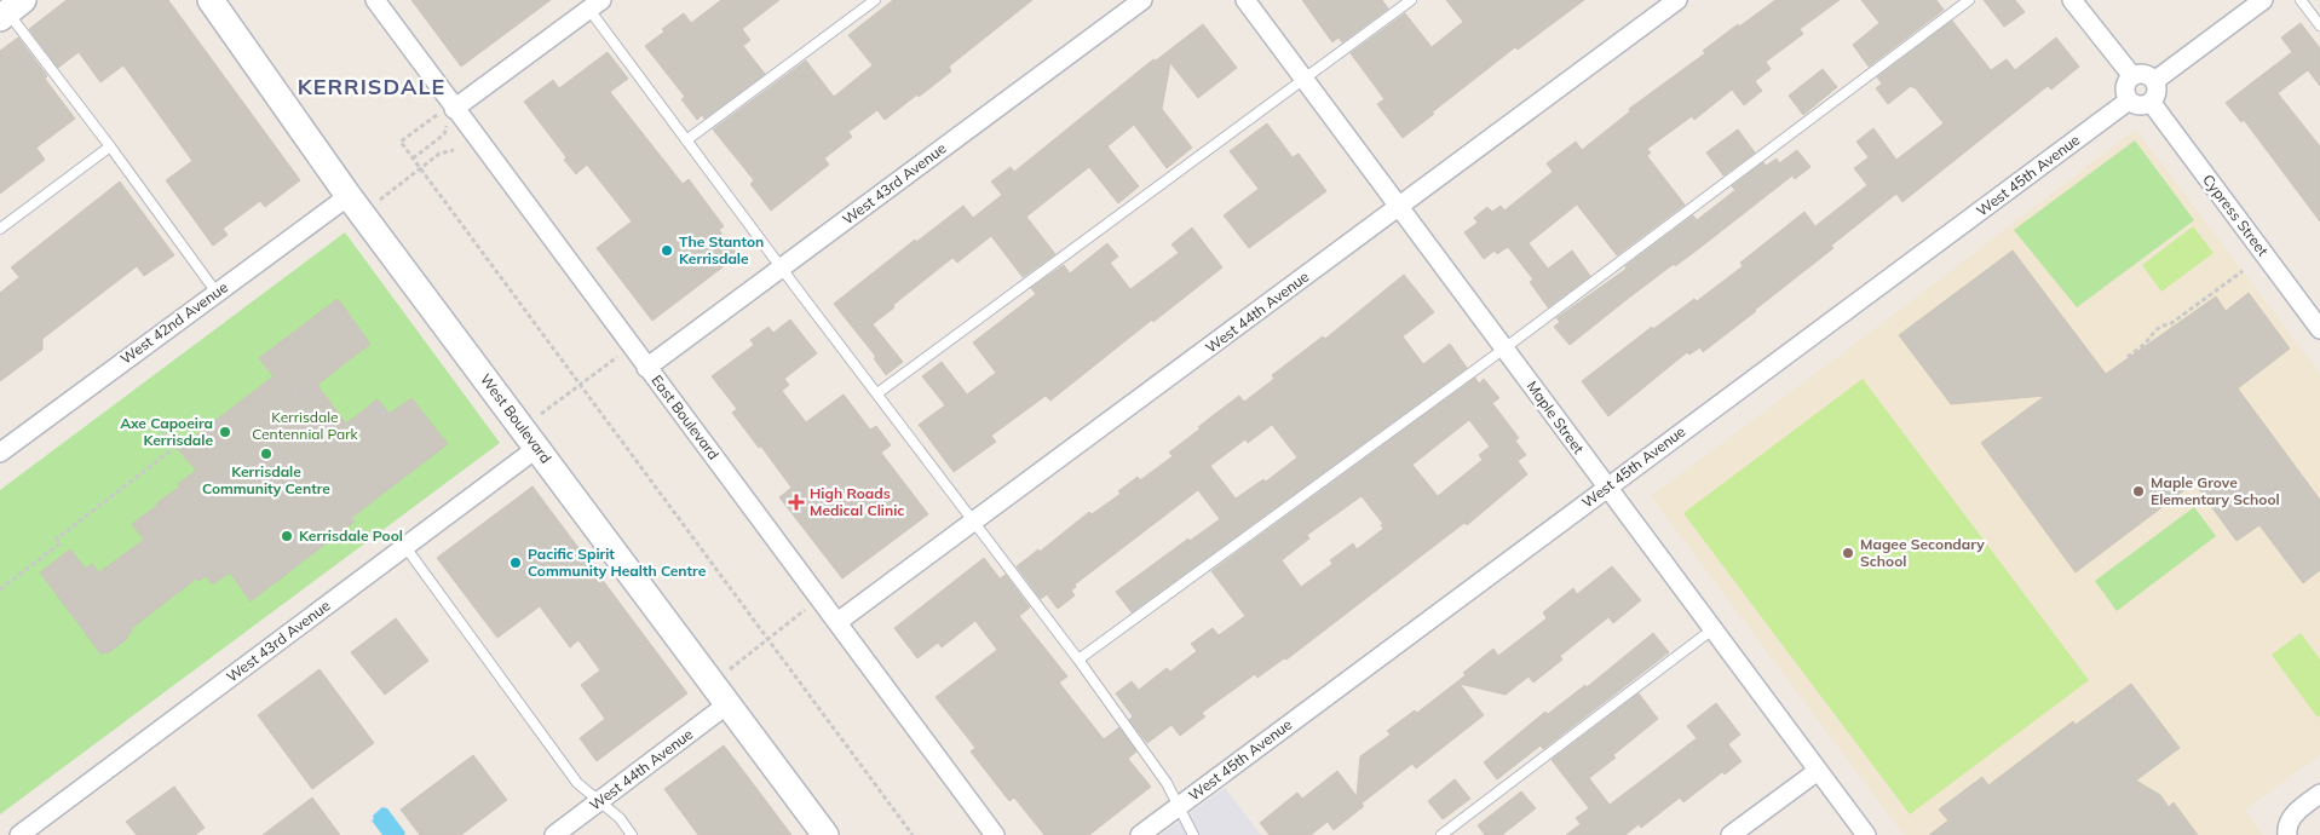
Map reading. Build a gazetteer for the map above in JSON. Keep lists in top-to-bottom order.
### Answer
{
  "streets": {
    "street": [
      "West 45th Avenue",
      "West 43rd Avenue",
      "Cypress Street",
      "West 44th Avenue",
      "West 42nd Avenue",
      "East Boulevard",
      "Maple Street",
      "West Boulevard"
    ]
  },
  "crossings": [
    ["West 45th Avenue", "Cypress Street"],
    ["West 45th Avenue", "Maple Street"],
    ["West 43rd Avenue", "East Boulevard"],
    ["West 43rd Avenue", "West Boulevard"],
    ["West 44th Avenue", "East Boulevard"],
    ["West 44th Avenue", "Maple Street"],
    ["West 44th Avenue", "West Boulevard"],
    ["West 42nd Avenue", "West Boulevard"]
  ],
  "districts": ["KERRISDALE"],
  "parks": ["Kerrisdale Centennial Park"],
  "places": {
    "other": [
      "The Stanton Kerrisdale",
      "Axe Capoeira Kerrisdale",
      "Kerrisdale Community Centre",
      "Maple Grove Elementary School",
      "Kerrisdale Pool",
      "Magee Secondary School",
      "Pacific Spirit Community Health Centre"
    ],
    "health": ["High Roads Medical Clinic"]
  }
}
